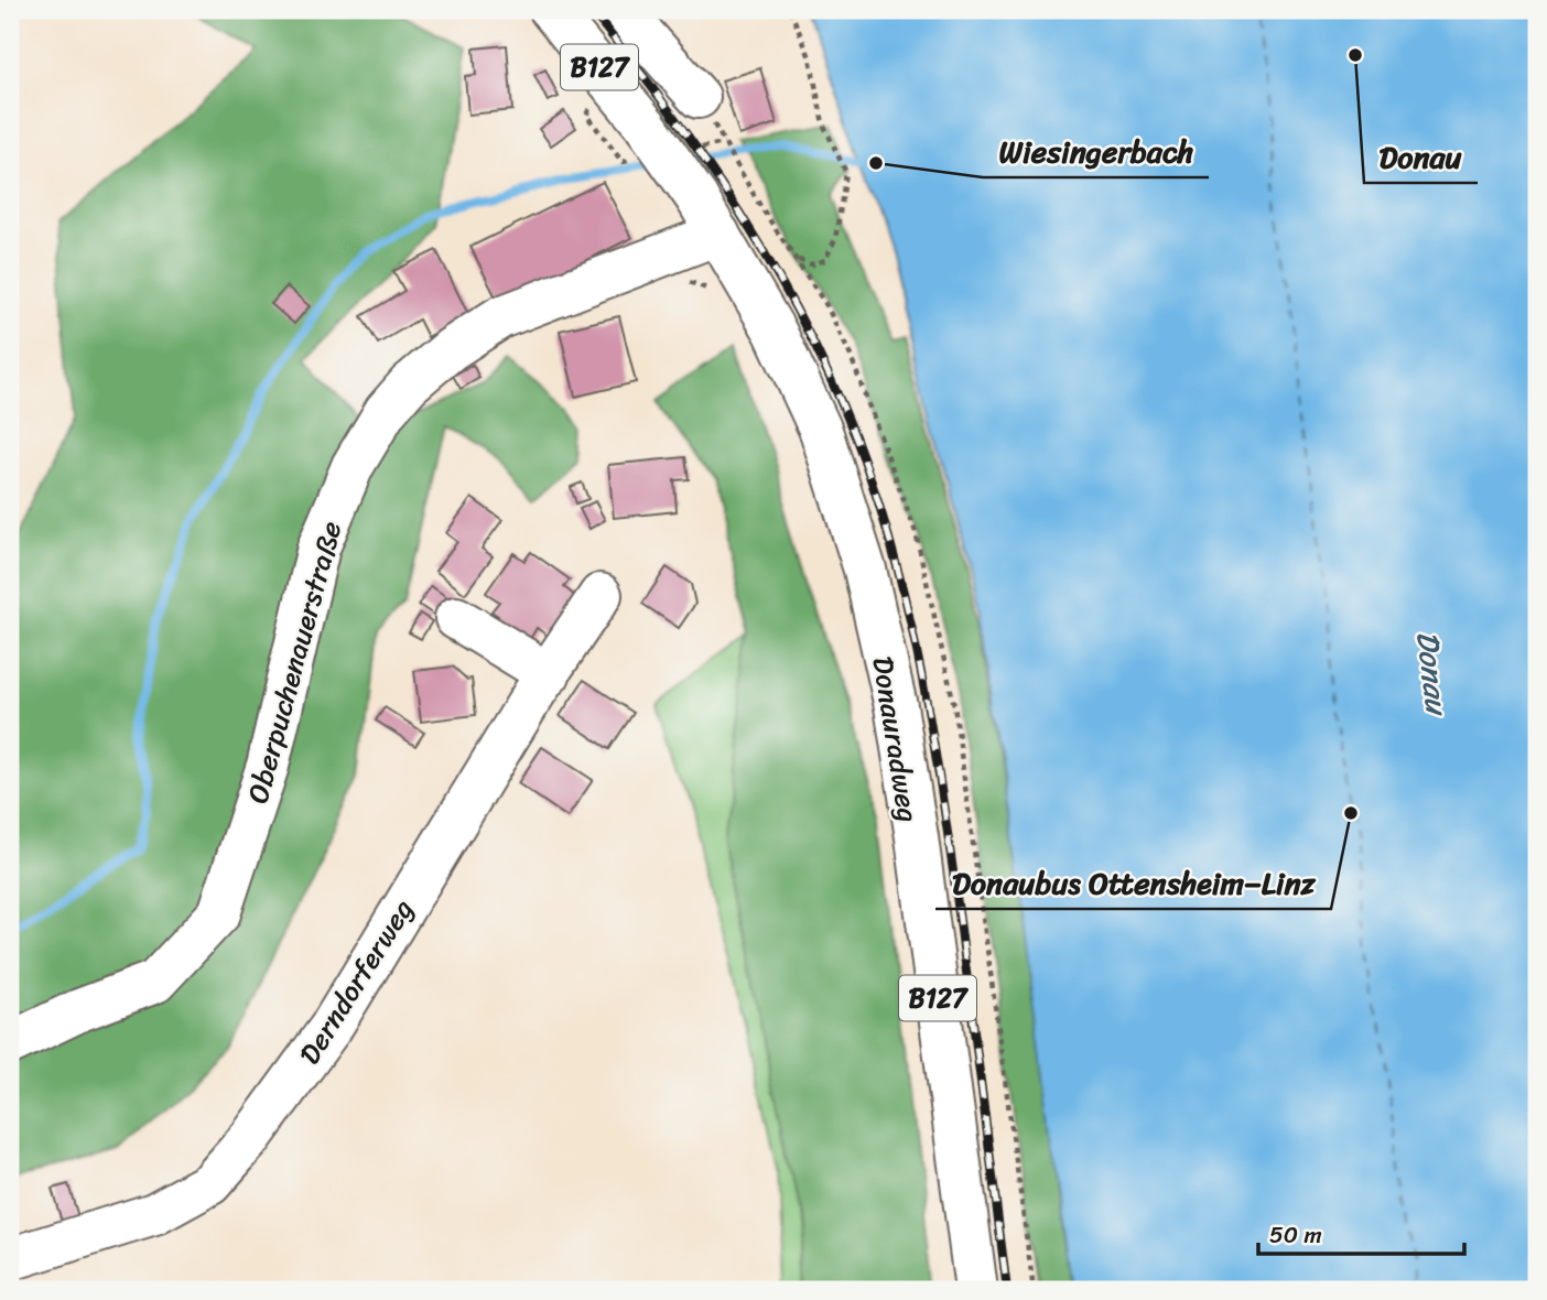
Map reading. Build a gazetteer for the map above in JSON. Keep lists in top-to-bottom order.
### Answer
{
  "streets": {
    "street": ["B127", "Oberpuchenauerstraße", "Derndorferweg"]
  },
  "crossings": [
    ["B127", "Oberpuchenauerstraße"]
  ],
  "water": ["Donau"],
  "places": ["Donau", "Wiesingerbach", "Donaubus Ottensheim–Linz"],
  "scale_bar": "50 m"
}
